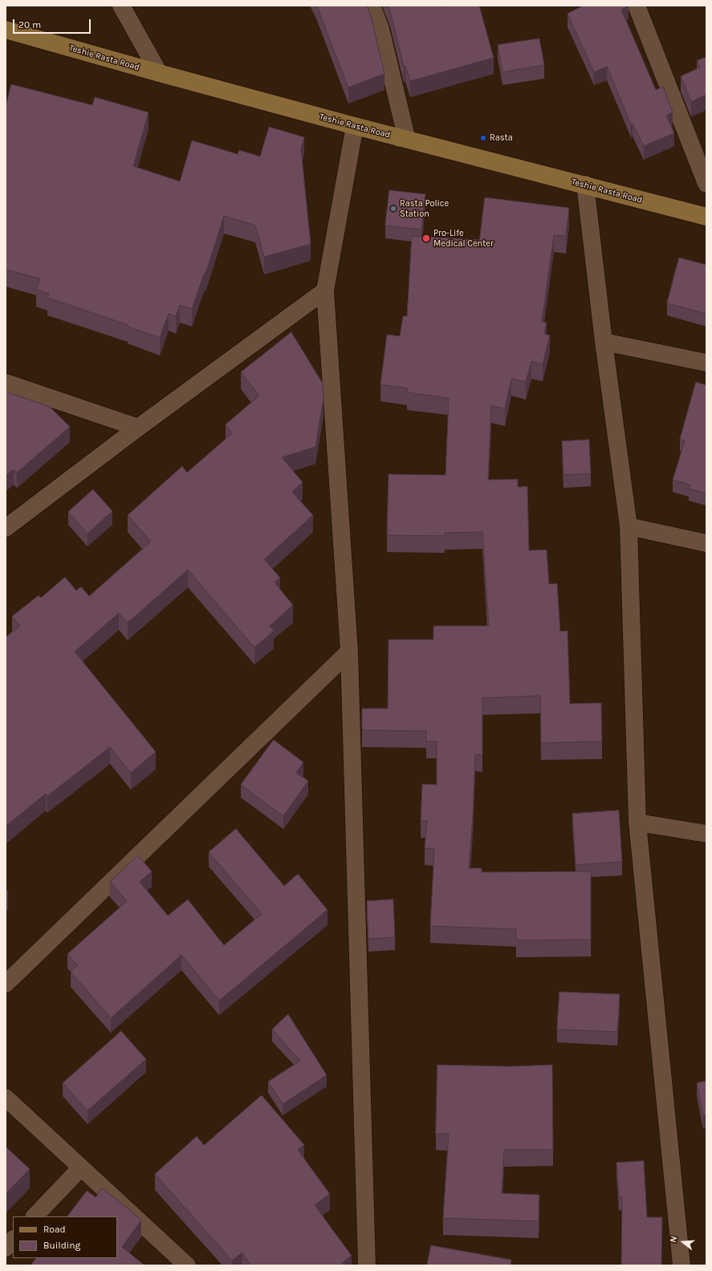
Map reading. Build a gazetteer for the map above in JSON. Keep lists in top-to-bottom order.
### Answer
{
  "streets": {
    "main road": ["Teshie Rasta Road"]
  },
  "places": ["Rasta", "Rasta Police Station", "Pro-Life Medical Center"],
  "legend": ["Road", "Building"],
  "scale_bar": "20 m",
  "north": "left"
}
